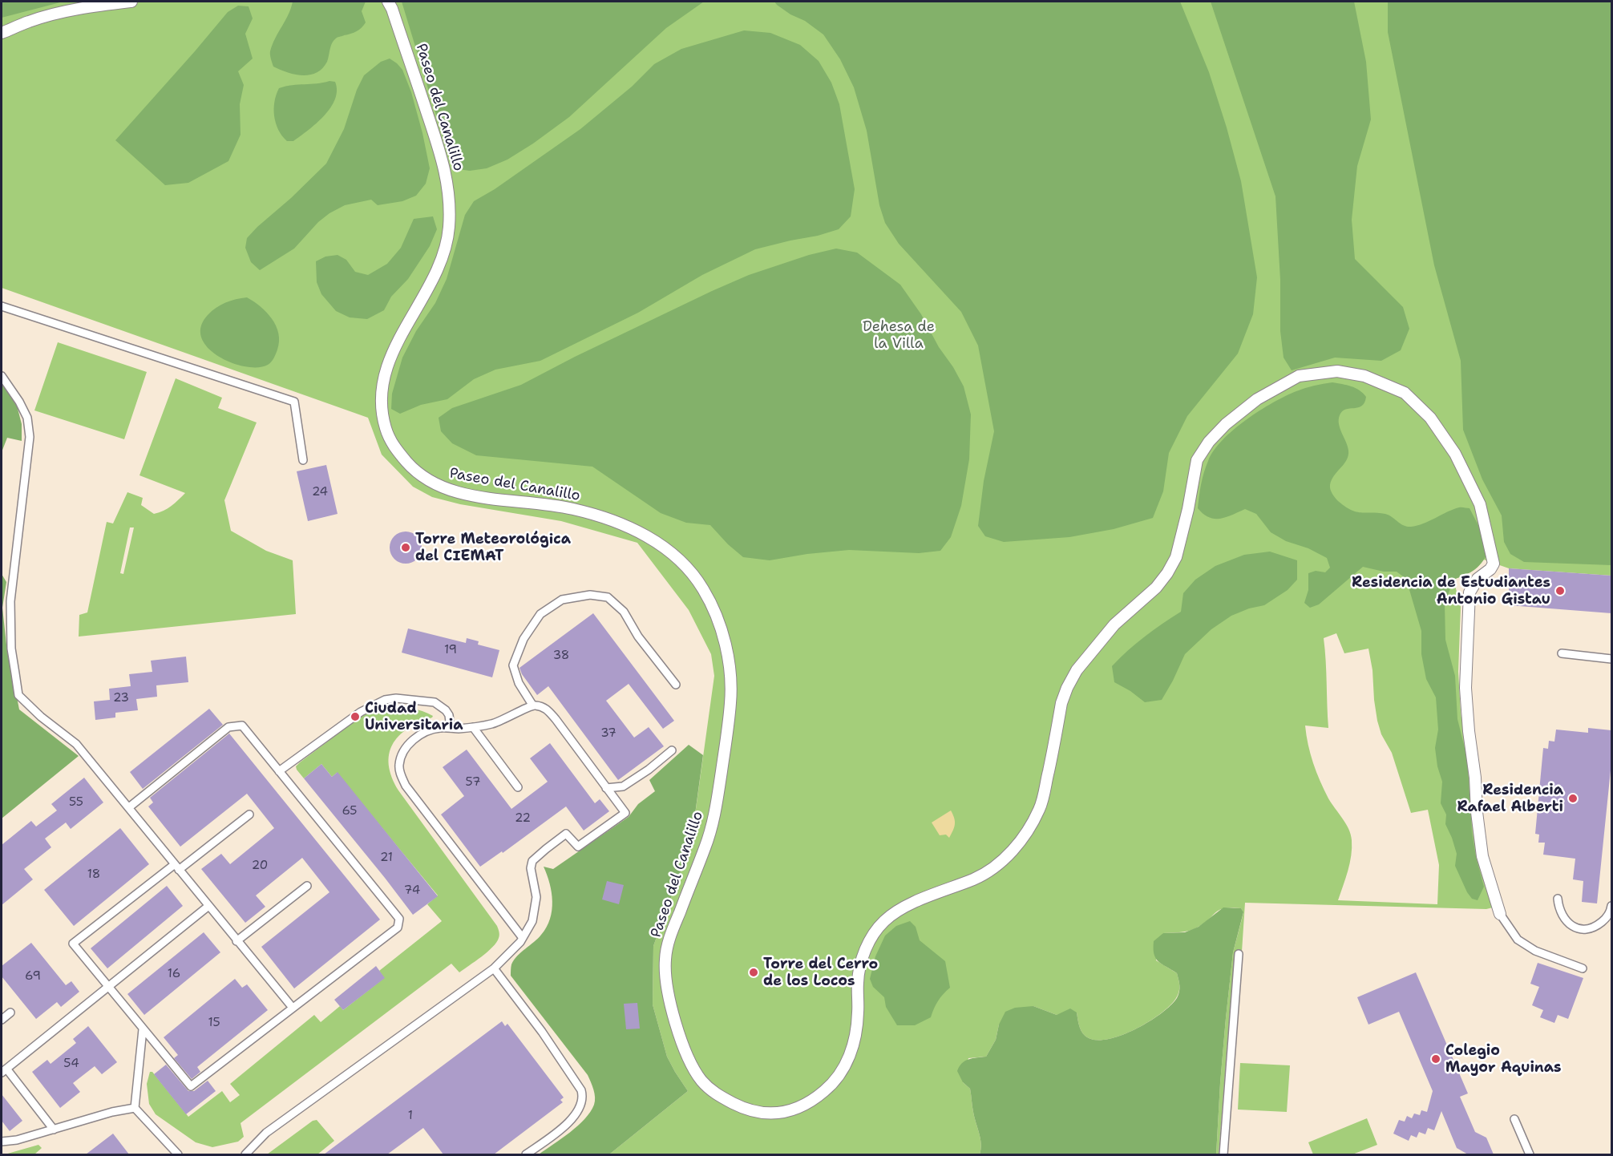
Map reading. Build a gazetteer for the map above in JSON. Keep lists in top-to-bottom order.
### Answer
{
  "streets": {
    "street": ["Paseo del Canalillo"]
  },
  "parks": ["Dehesa de la Villa"],
  "places": [
    "Torre Meteorológica del CIEMAT",
    "Residencia de Estudiantes Antonio Gistau",
    "Ciudad Universitaria",
    "Residencia Rafael Alberti",
    "Torre del Cerro de los Locos",
    "Colegio Mayor Aquinas"
  ],
  "house_numbers": [
    "24",
    "19",
    "38",
    "23",
    "37",
    "57",
    "55",
    "65",
    "22",
    "21",
    "20",
    "18",
    "74",
    "16",
    "69",
    "15",
    "54",
    "1"
  ]
}
